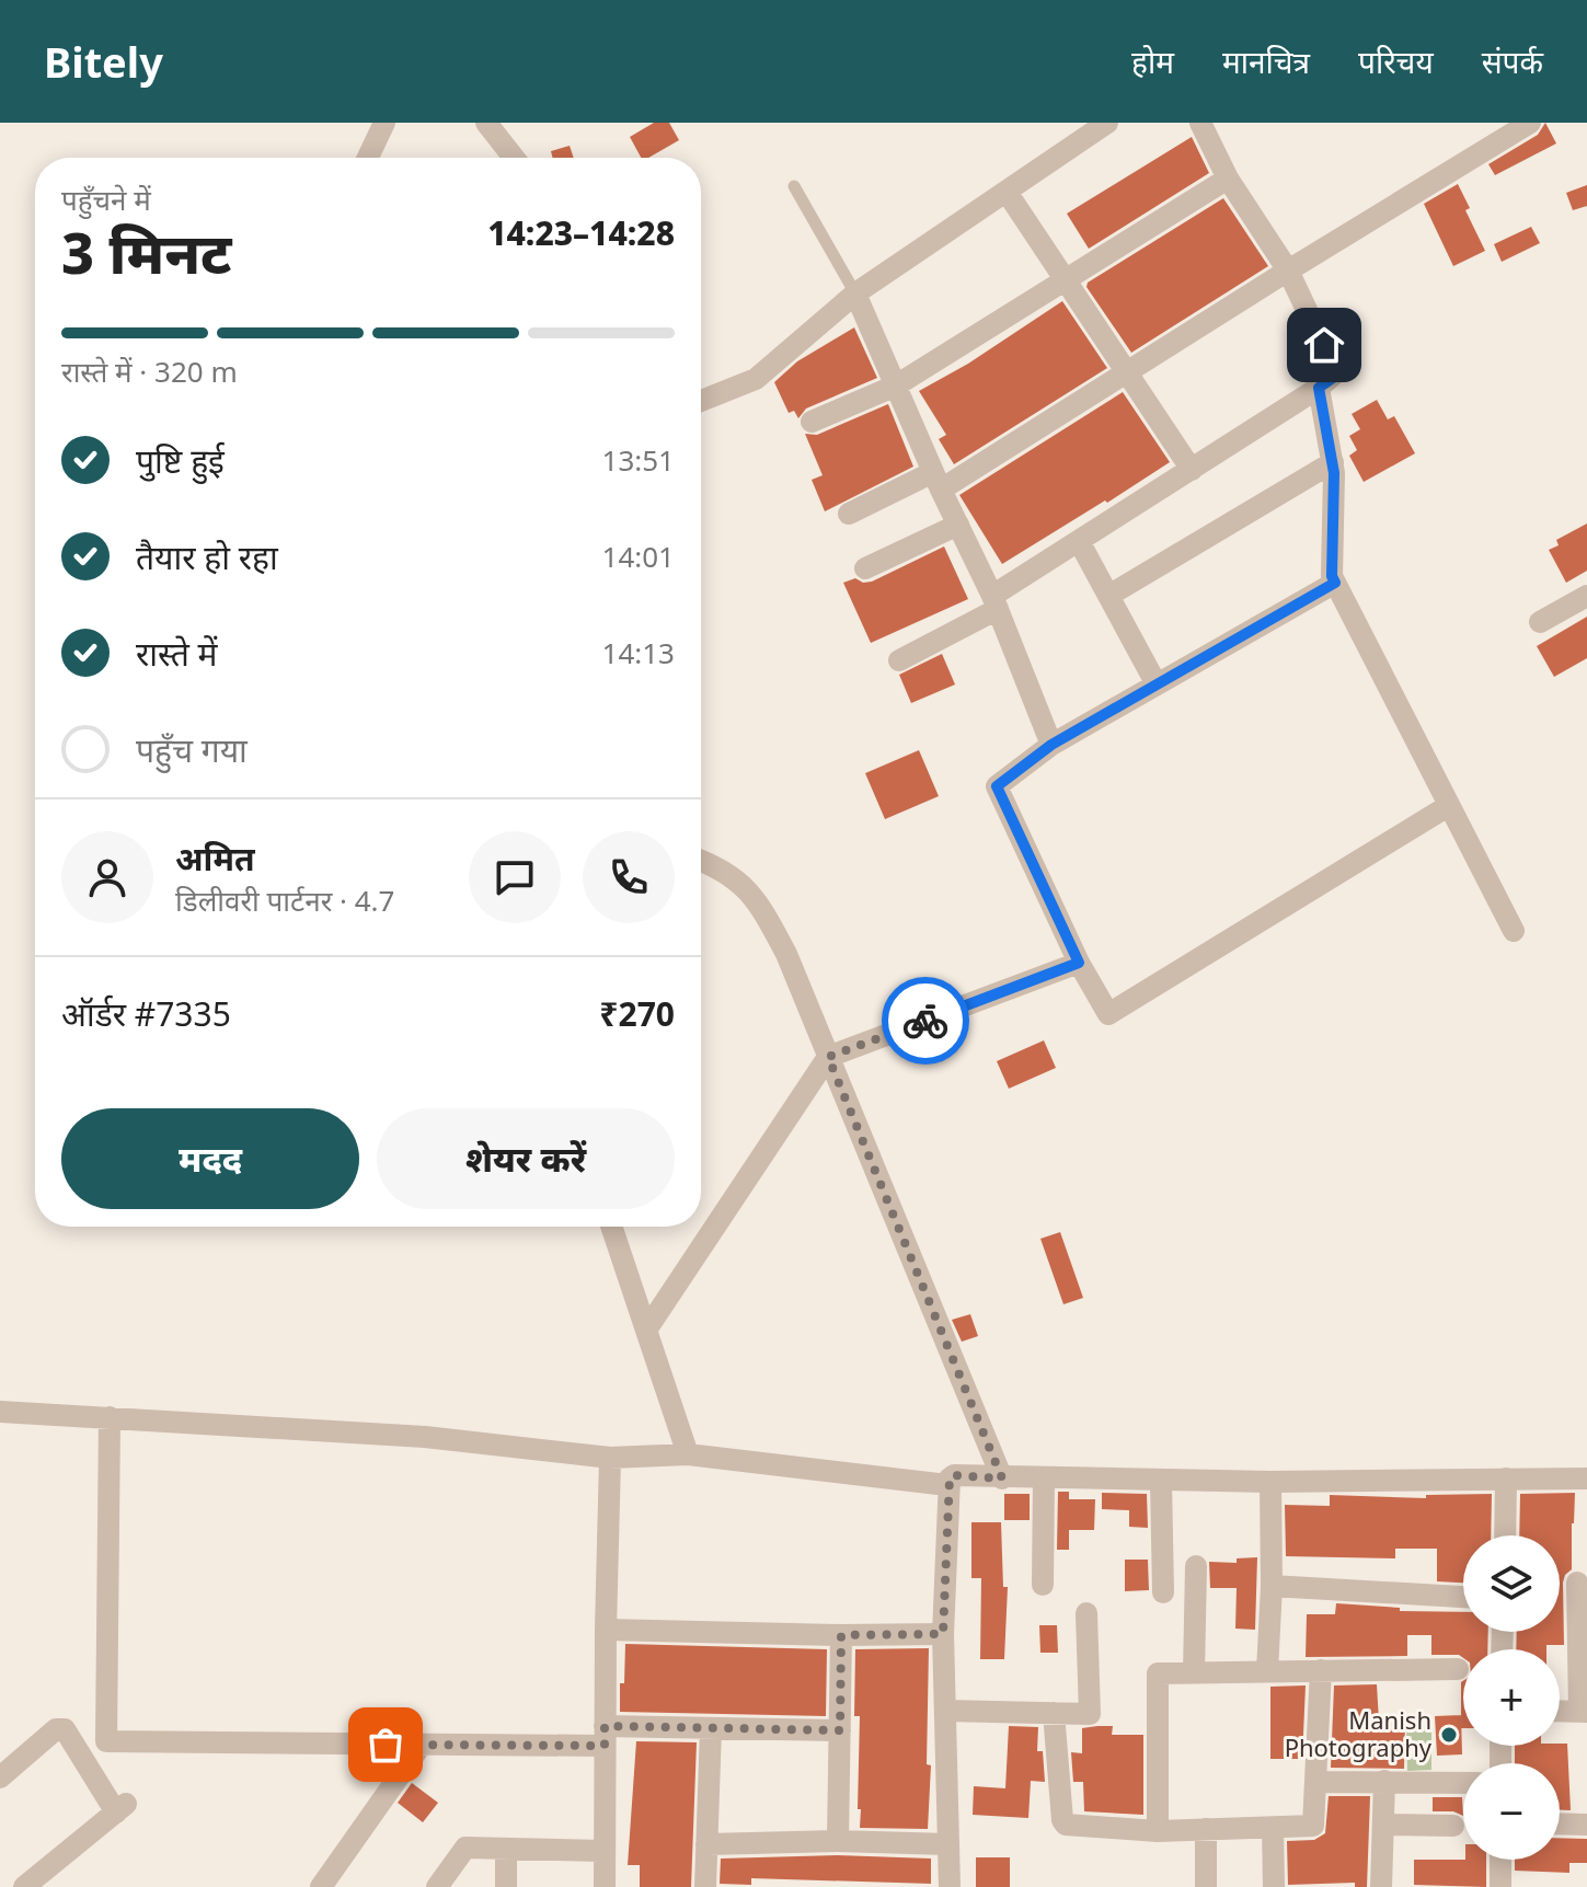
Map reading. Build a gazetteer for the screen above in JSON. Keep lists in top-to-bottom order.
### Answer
{
  "places": ["Manish Photography"],
  "page": {
    "header": "Bitely",
    "nav": [
      "होम",
      "मानचित्र",
      "परिचय",
      "संपर्क"
    ],
    "heading": ["3 मिनट", "पहुँचने में", "14:23–14:28"],
    "panel": [
      "अमित",
      "डिलीवरी पार्टनर · 4.7",
      "ऑर्डर #7335",
      "₹270"
    ],
    "bar": "रास्ते में · 320 m",
    "list": [
      ["पुष्टि हुई", "13:51"],
      ["तैयार हो रहा", "14:01"],
      ["रास्ते में", "14:13"],
      "पहुँच गया"
    ],
    "buttons": ["मदद", "शेयर करें"],
    "map_buttons": ["+", "−"]
  }
}
